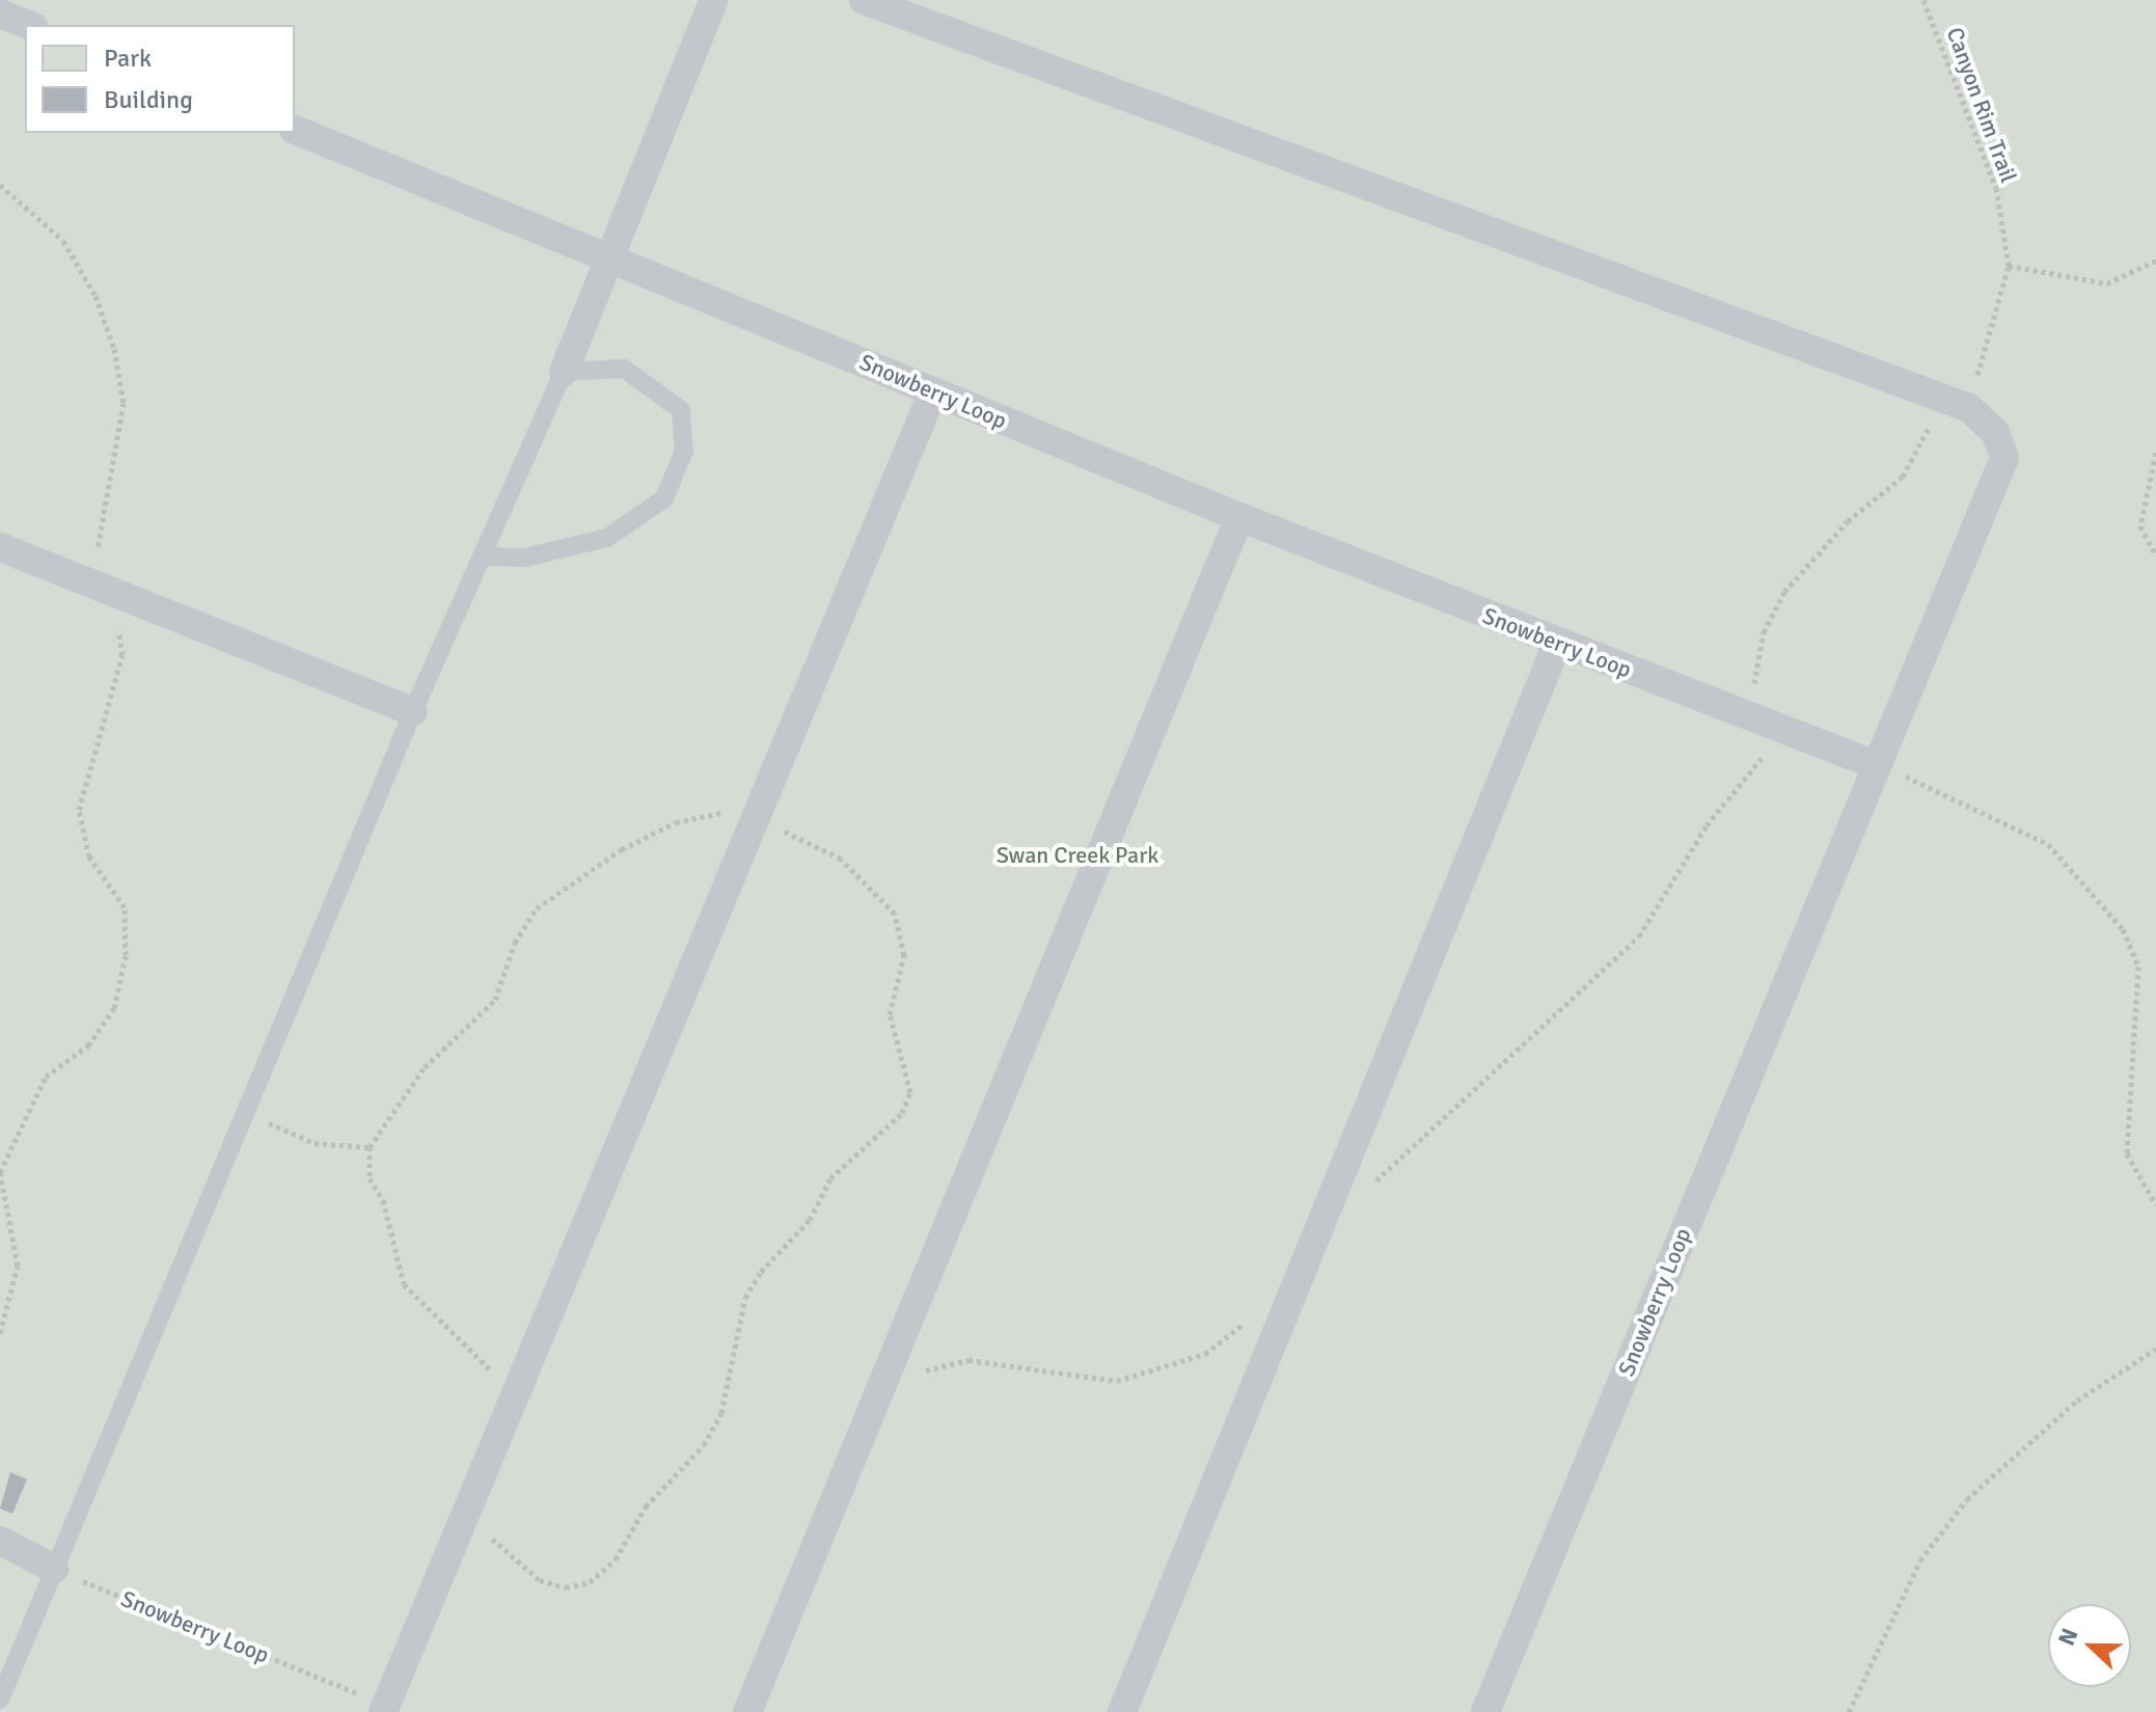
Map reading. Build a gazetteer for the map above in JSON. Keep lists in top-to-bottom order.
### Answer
{
  "streets": {
    "street": ["Snowberry Loop"],
    "path": ["Canyon Rim Trail"]
  },
  "parks": ["Swan Creek Park"],
  "legend": ["Park", "Building"],
  "north": "left"
}
